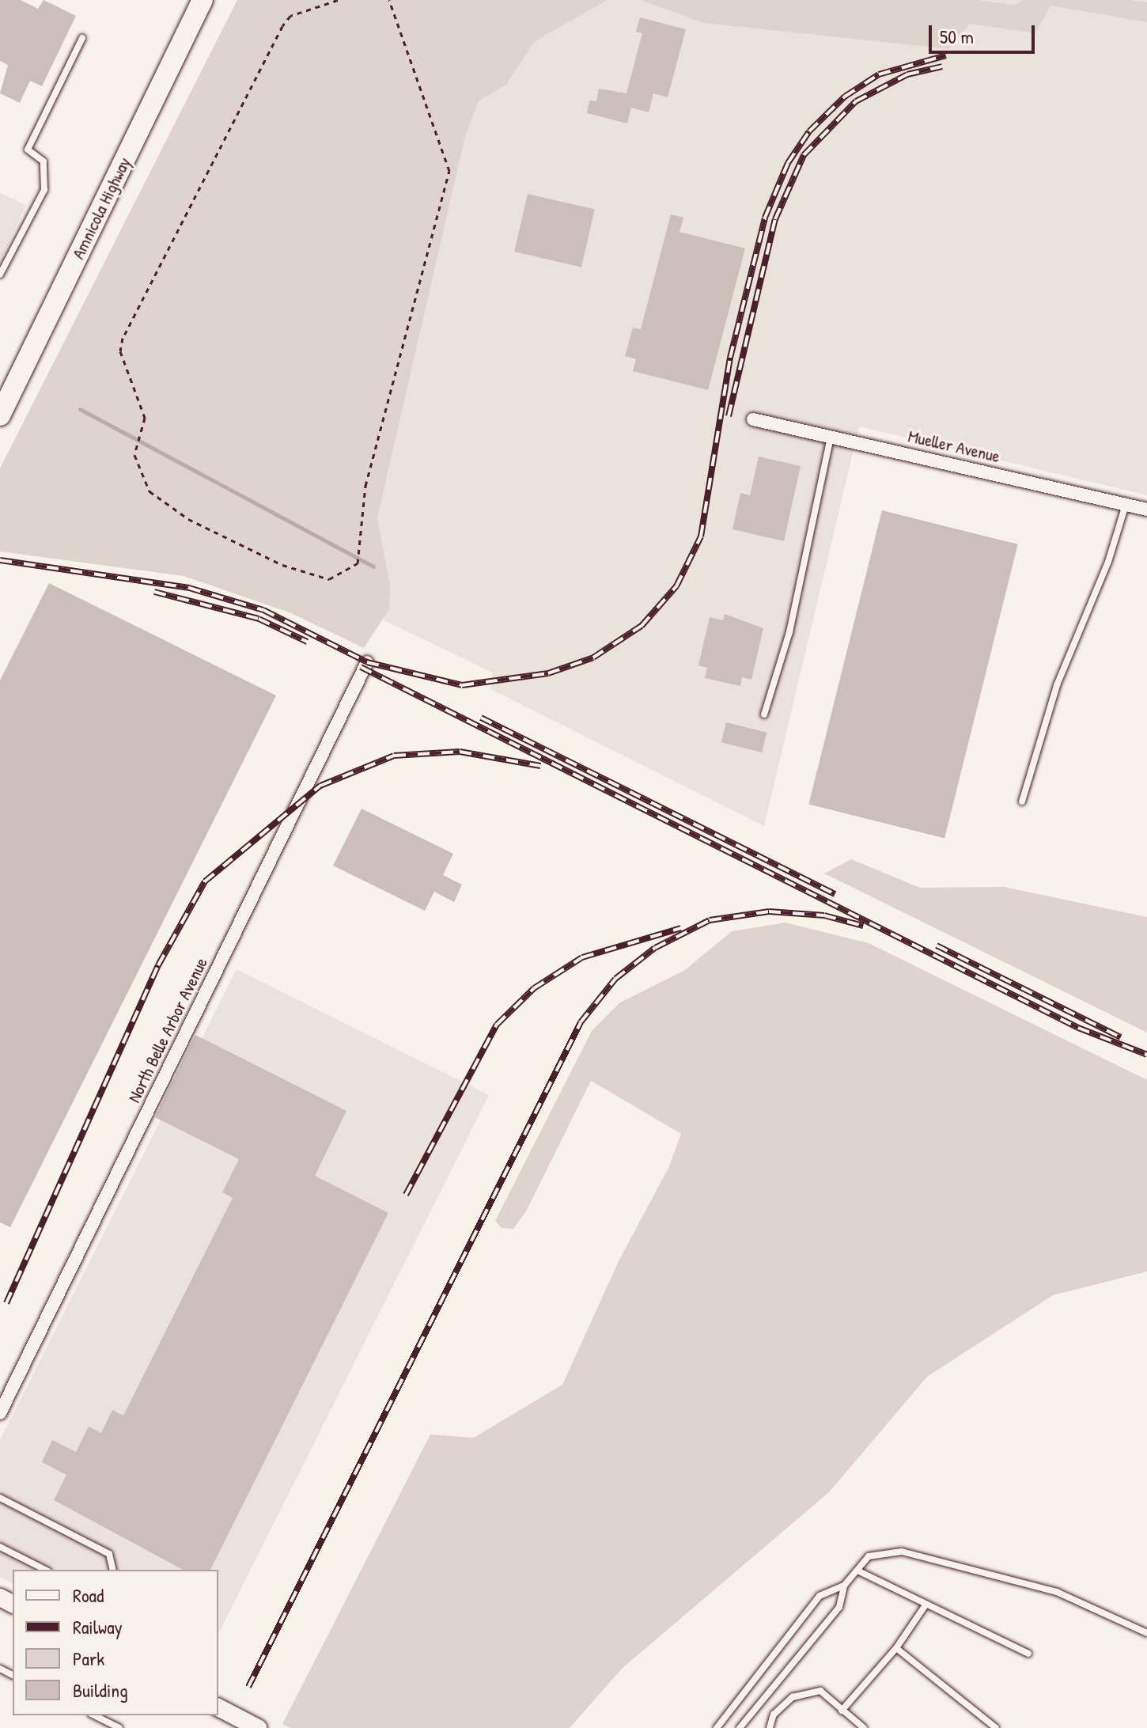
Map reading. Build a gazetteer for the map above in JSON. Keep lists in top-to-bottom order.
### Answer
{
  "streets": {
    "main road": ["Amnicola Highway"],
    "street": ["Mueller Avenue", "North Belle Arbor Avenue"]
  },
  "legend": [
    "Road",
    "Railway",
    "Park",
    "Building"
  ],
  "scale_bar": "50 m"
}
